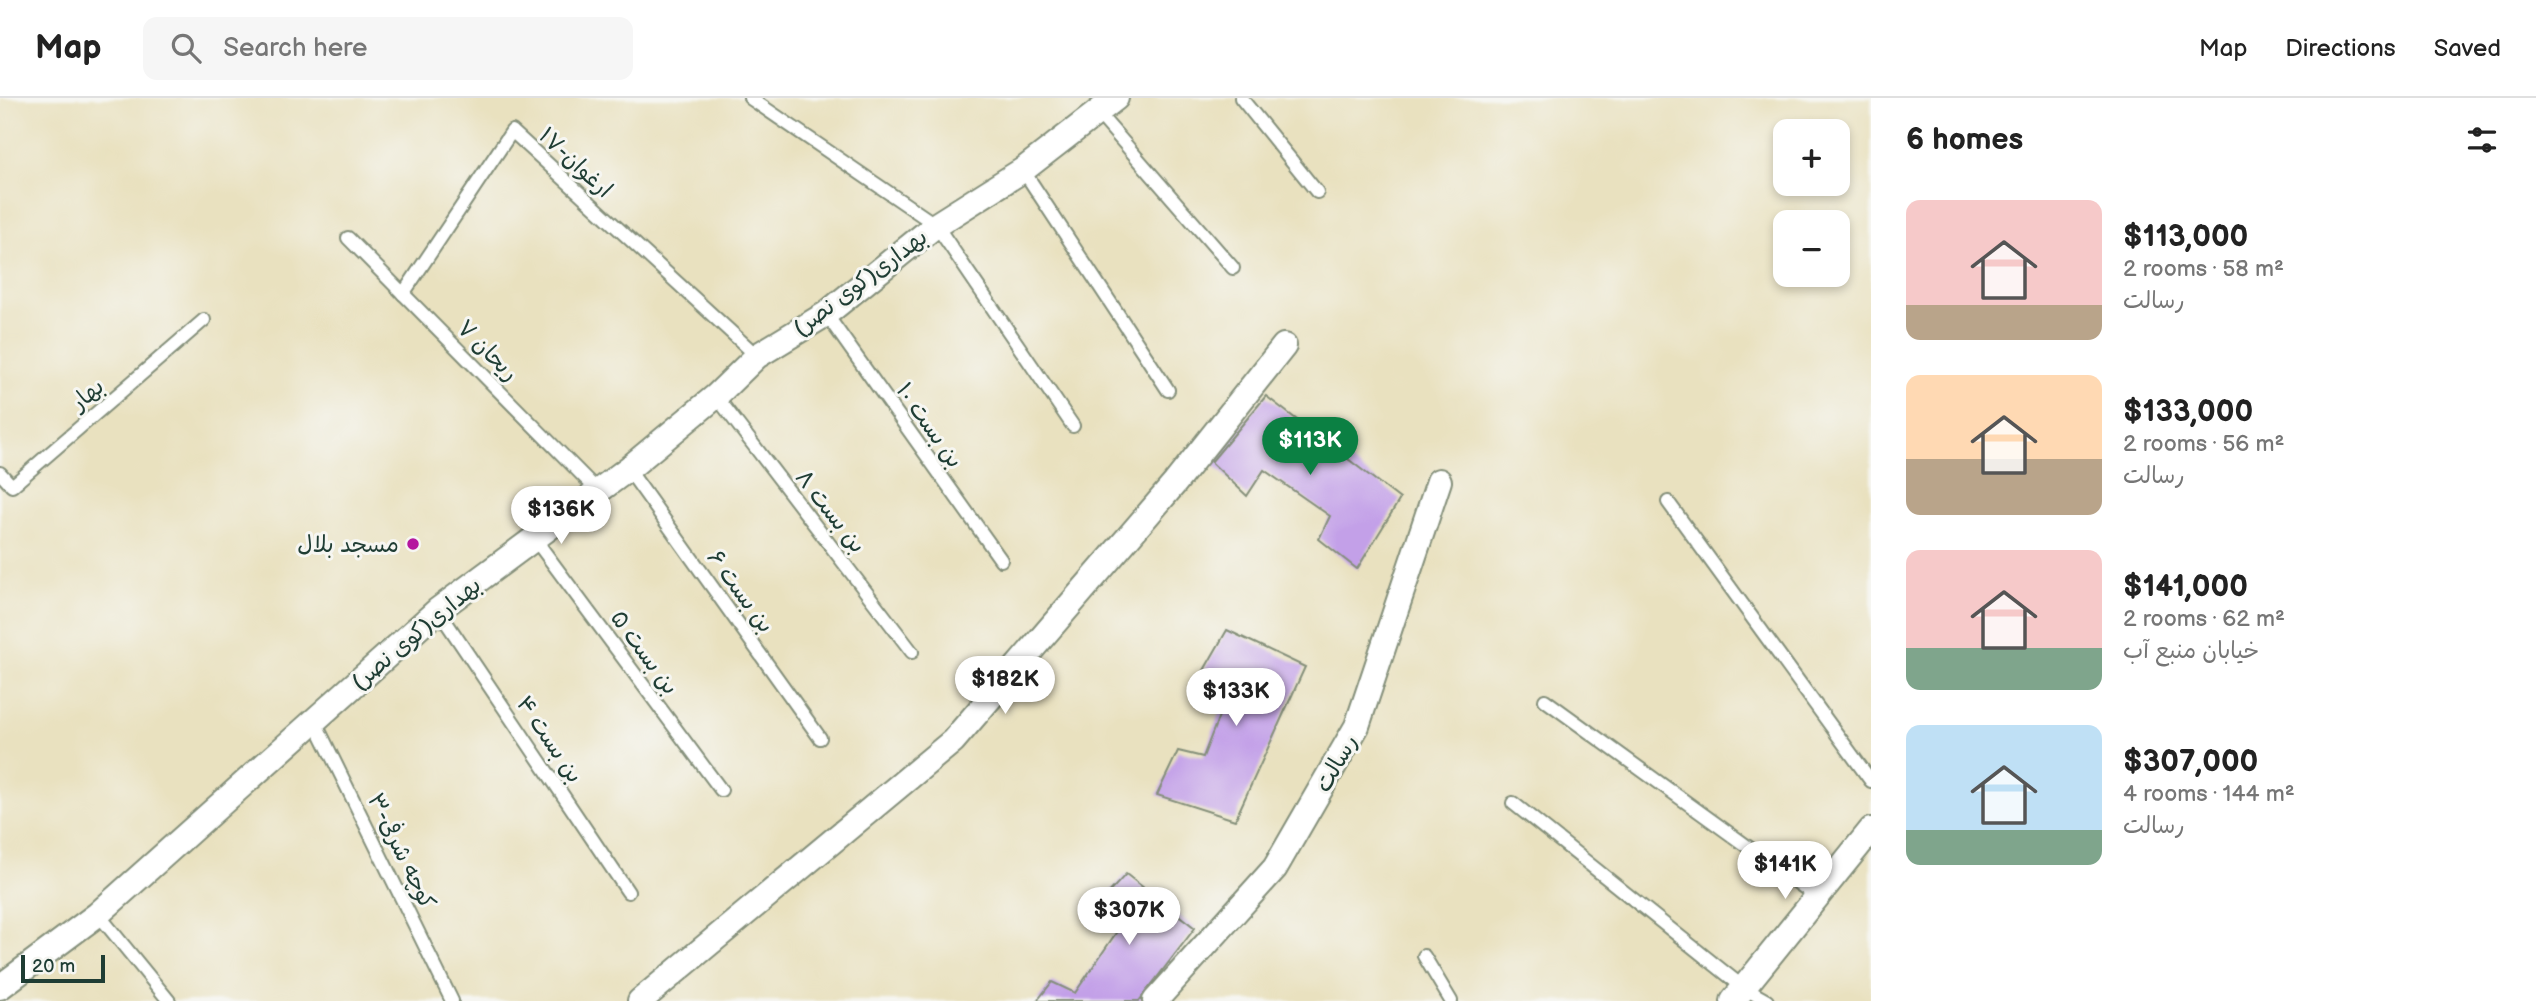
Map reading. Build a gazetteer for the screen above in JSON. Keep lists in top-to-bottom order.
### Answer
{
  "streets": {
    "street": ["بهداری(کوی نصر)", "رسالت"],
    "lane": [
      "ارغوان-۱۷",
      "ریحان ۷",
      "بهار",
      "بن بست ۱۰",
      "بن بست ۸",
      "بن بست ۶",
      "بن بست ۵",
      "بن بست ۴",
      "کوچه شرفی-۳"
    ]
  },
  "crossings": [
    ["ارغوان-۱۷", "بهداری(کوی نصر)"],
    ["ارغوان-۱۷", "ریحان ۷"],
    ["بهداری(کوی نصر)", "ریحان ۷"],
    ["بهداری(کوی نصر)", "بن بست ۱۰"],
    ["بهداری(کوی نصر)", "بن بست ۸"],
    ["بهداری(کوی نصر)", "بن بست ۶"],
    ["بهداری(کوی نصر)", "بن بست ۵"],
    ["بهداری(کوی نصر)", "بن بست ۴"],
    ["بهداری(کوی نصر)", "کوچه شرفی-۳"]
  ],
  "places": ["مسجد بلال"],
  "scale_bar": "20 m",
  "page": {
    "header": "Map",
    "search": "Search here",
    "nav": ["Map", "Directions", "Saved"],
    "heading": "6 homes",
    "map_buttons": ["+", "−"],
    "list": [
      {
        "name": "$113,000",
        "note": "2 rooms · 58 m² · رسالت"
      },
      {
        "name": "$133,000",
        "note": "2 rooms · 56 m² · رسالت"
      },
      {
        "name": "$141,000",
        "note": "2 rooms · 62 m² · خیابان منبع آب"
      },
      {
        "name": "$307,000",
        "note": "4 rooms · 144 m² · رسالت"
      }
    ],
    "price": [
      "$113K",
      "$136K",
      "$182K",
      "$133K",
      "$141K",
      "$307K"
    ],
    "scale": "20 m"
  }
}
